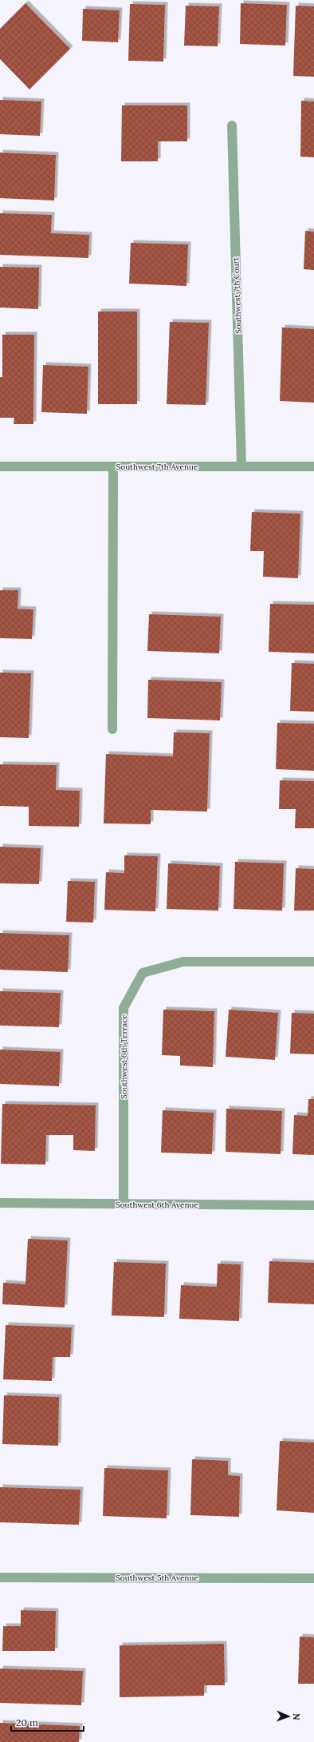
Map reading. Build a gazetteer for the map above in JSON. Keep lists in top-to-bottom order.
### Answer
{
  "streets": {
    "street": [
      "Southwest 7th Court",
      "Southwest 7th Avenue",
      "Southwest 6th Terrace",
      "Southwest 6th Avenue",
      "Southwest 5th Avenue"
    ]
  },
  "crossings": [
    ["Southwest 7th Court", "Southwest 7th Avenue"],
    ["Southwest 6th Terrace", "Southwest 6th Avenue"]
  ],
  "scale_bar": "20 m",
  "north": "right"
}
